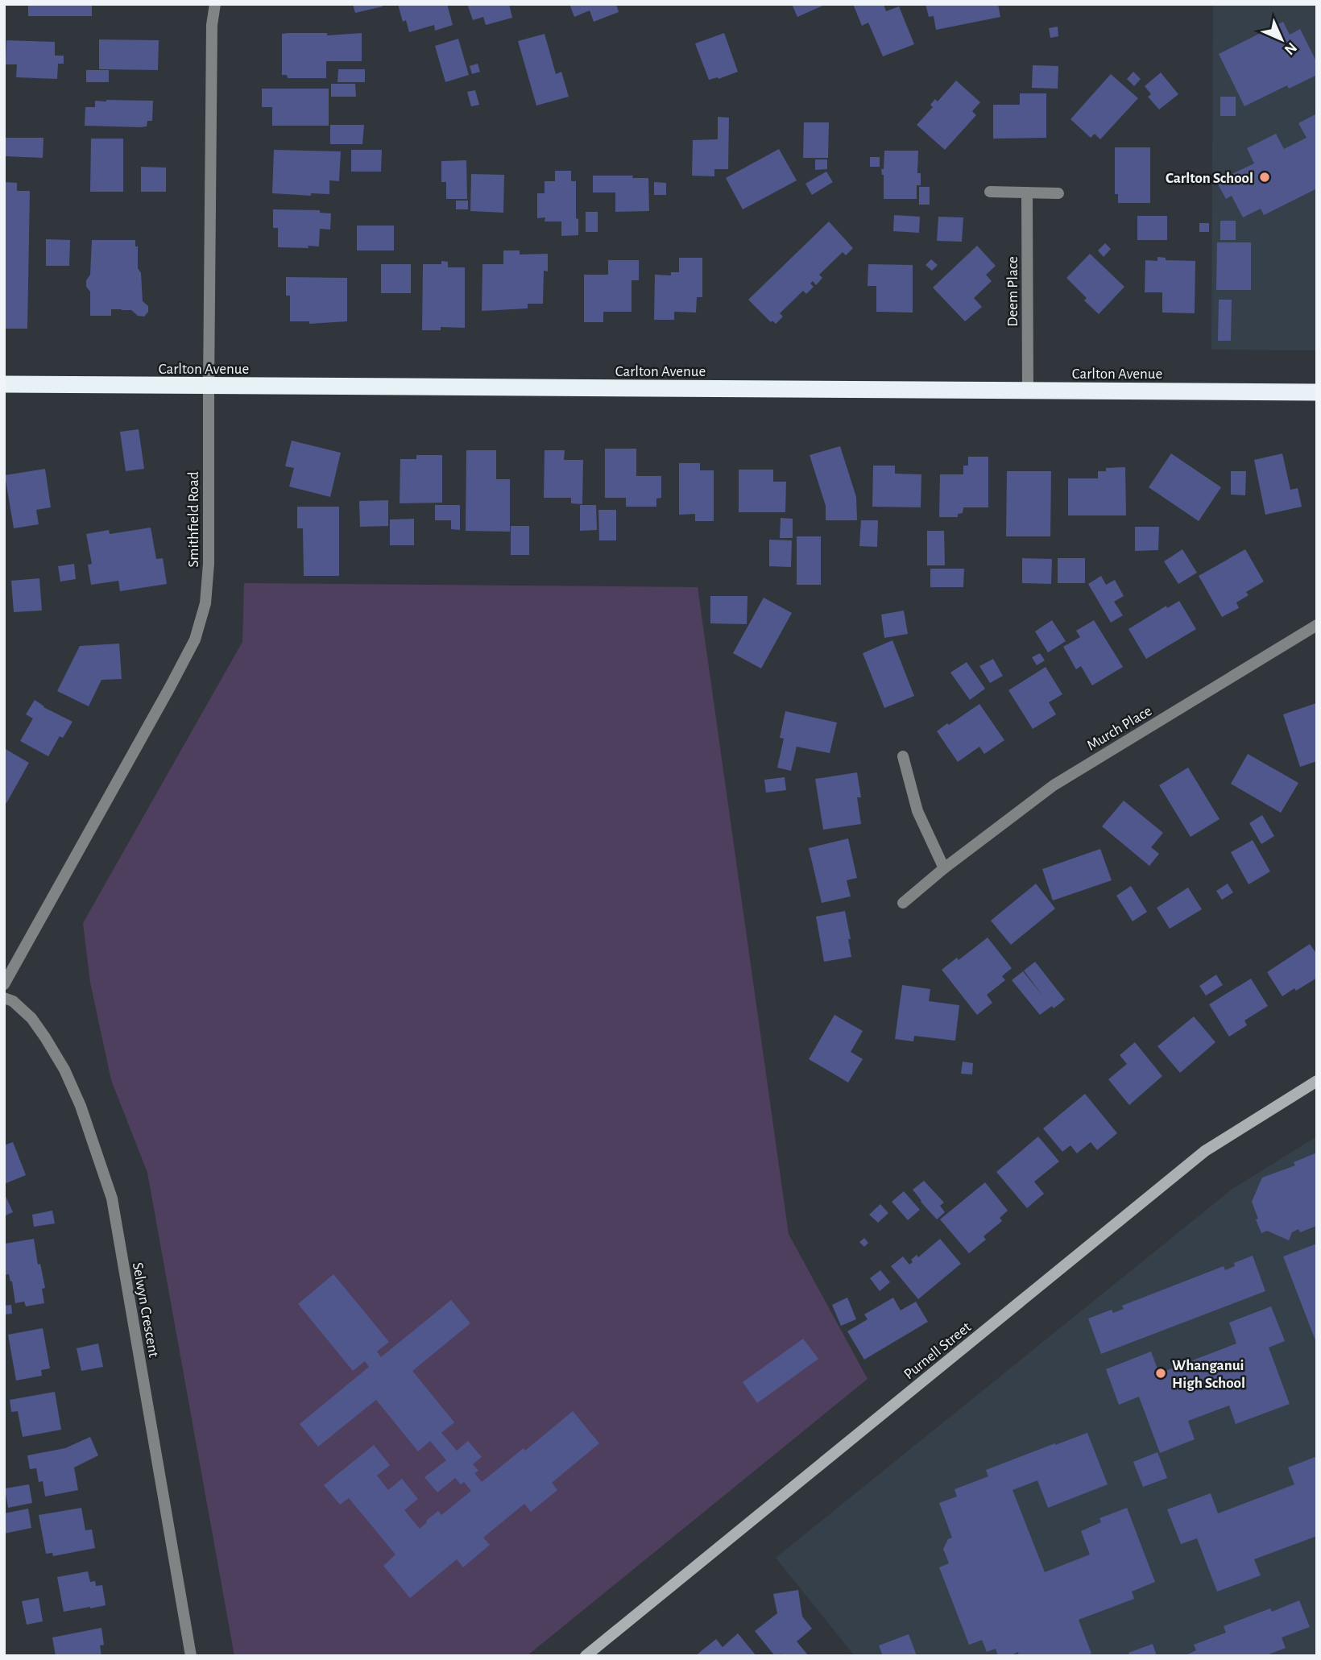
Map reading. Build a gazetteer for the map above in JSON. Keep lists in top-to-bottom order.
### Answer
{
  "streets": {
    "highway": ["Carlton Avenue"],
    "main road": ["Purnell Street"],
    "street": [
      "Deem Place",
      "Smithfield Road",
      "Murch Place",
      "Selwyn Crescent"
    ]
  },
  "crossings": [
    ["Deem Place", "Carlton Avenue"],
    ["Carlton Avenue", "Smithfield Road"]
  ],
  "places": ["Carlton School", "Whanganui High School"],
  "north": "bottom right"
}
